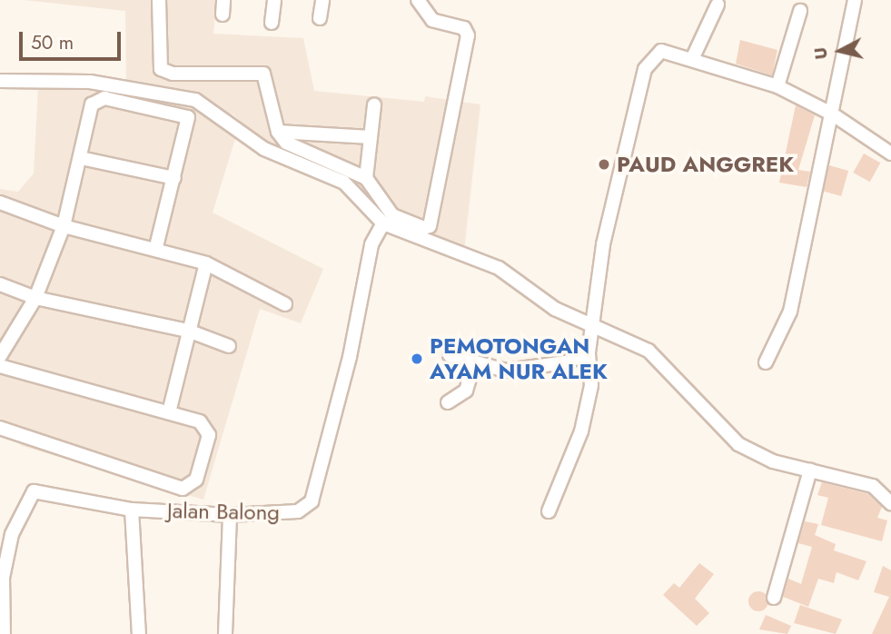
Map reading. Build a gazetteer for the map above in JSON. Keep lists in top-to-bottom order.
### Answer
{
  "streets": {
    "street": ["Jalan Balong"]
  },
  "places": ["PAUD ANGGREK", "PEMOTONGAN AYAM NUR ALEK"],
  "scale_bar": "50 m",
  "north": "left"
}
